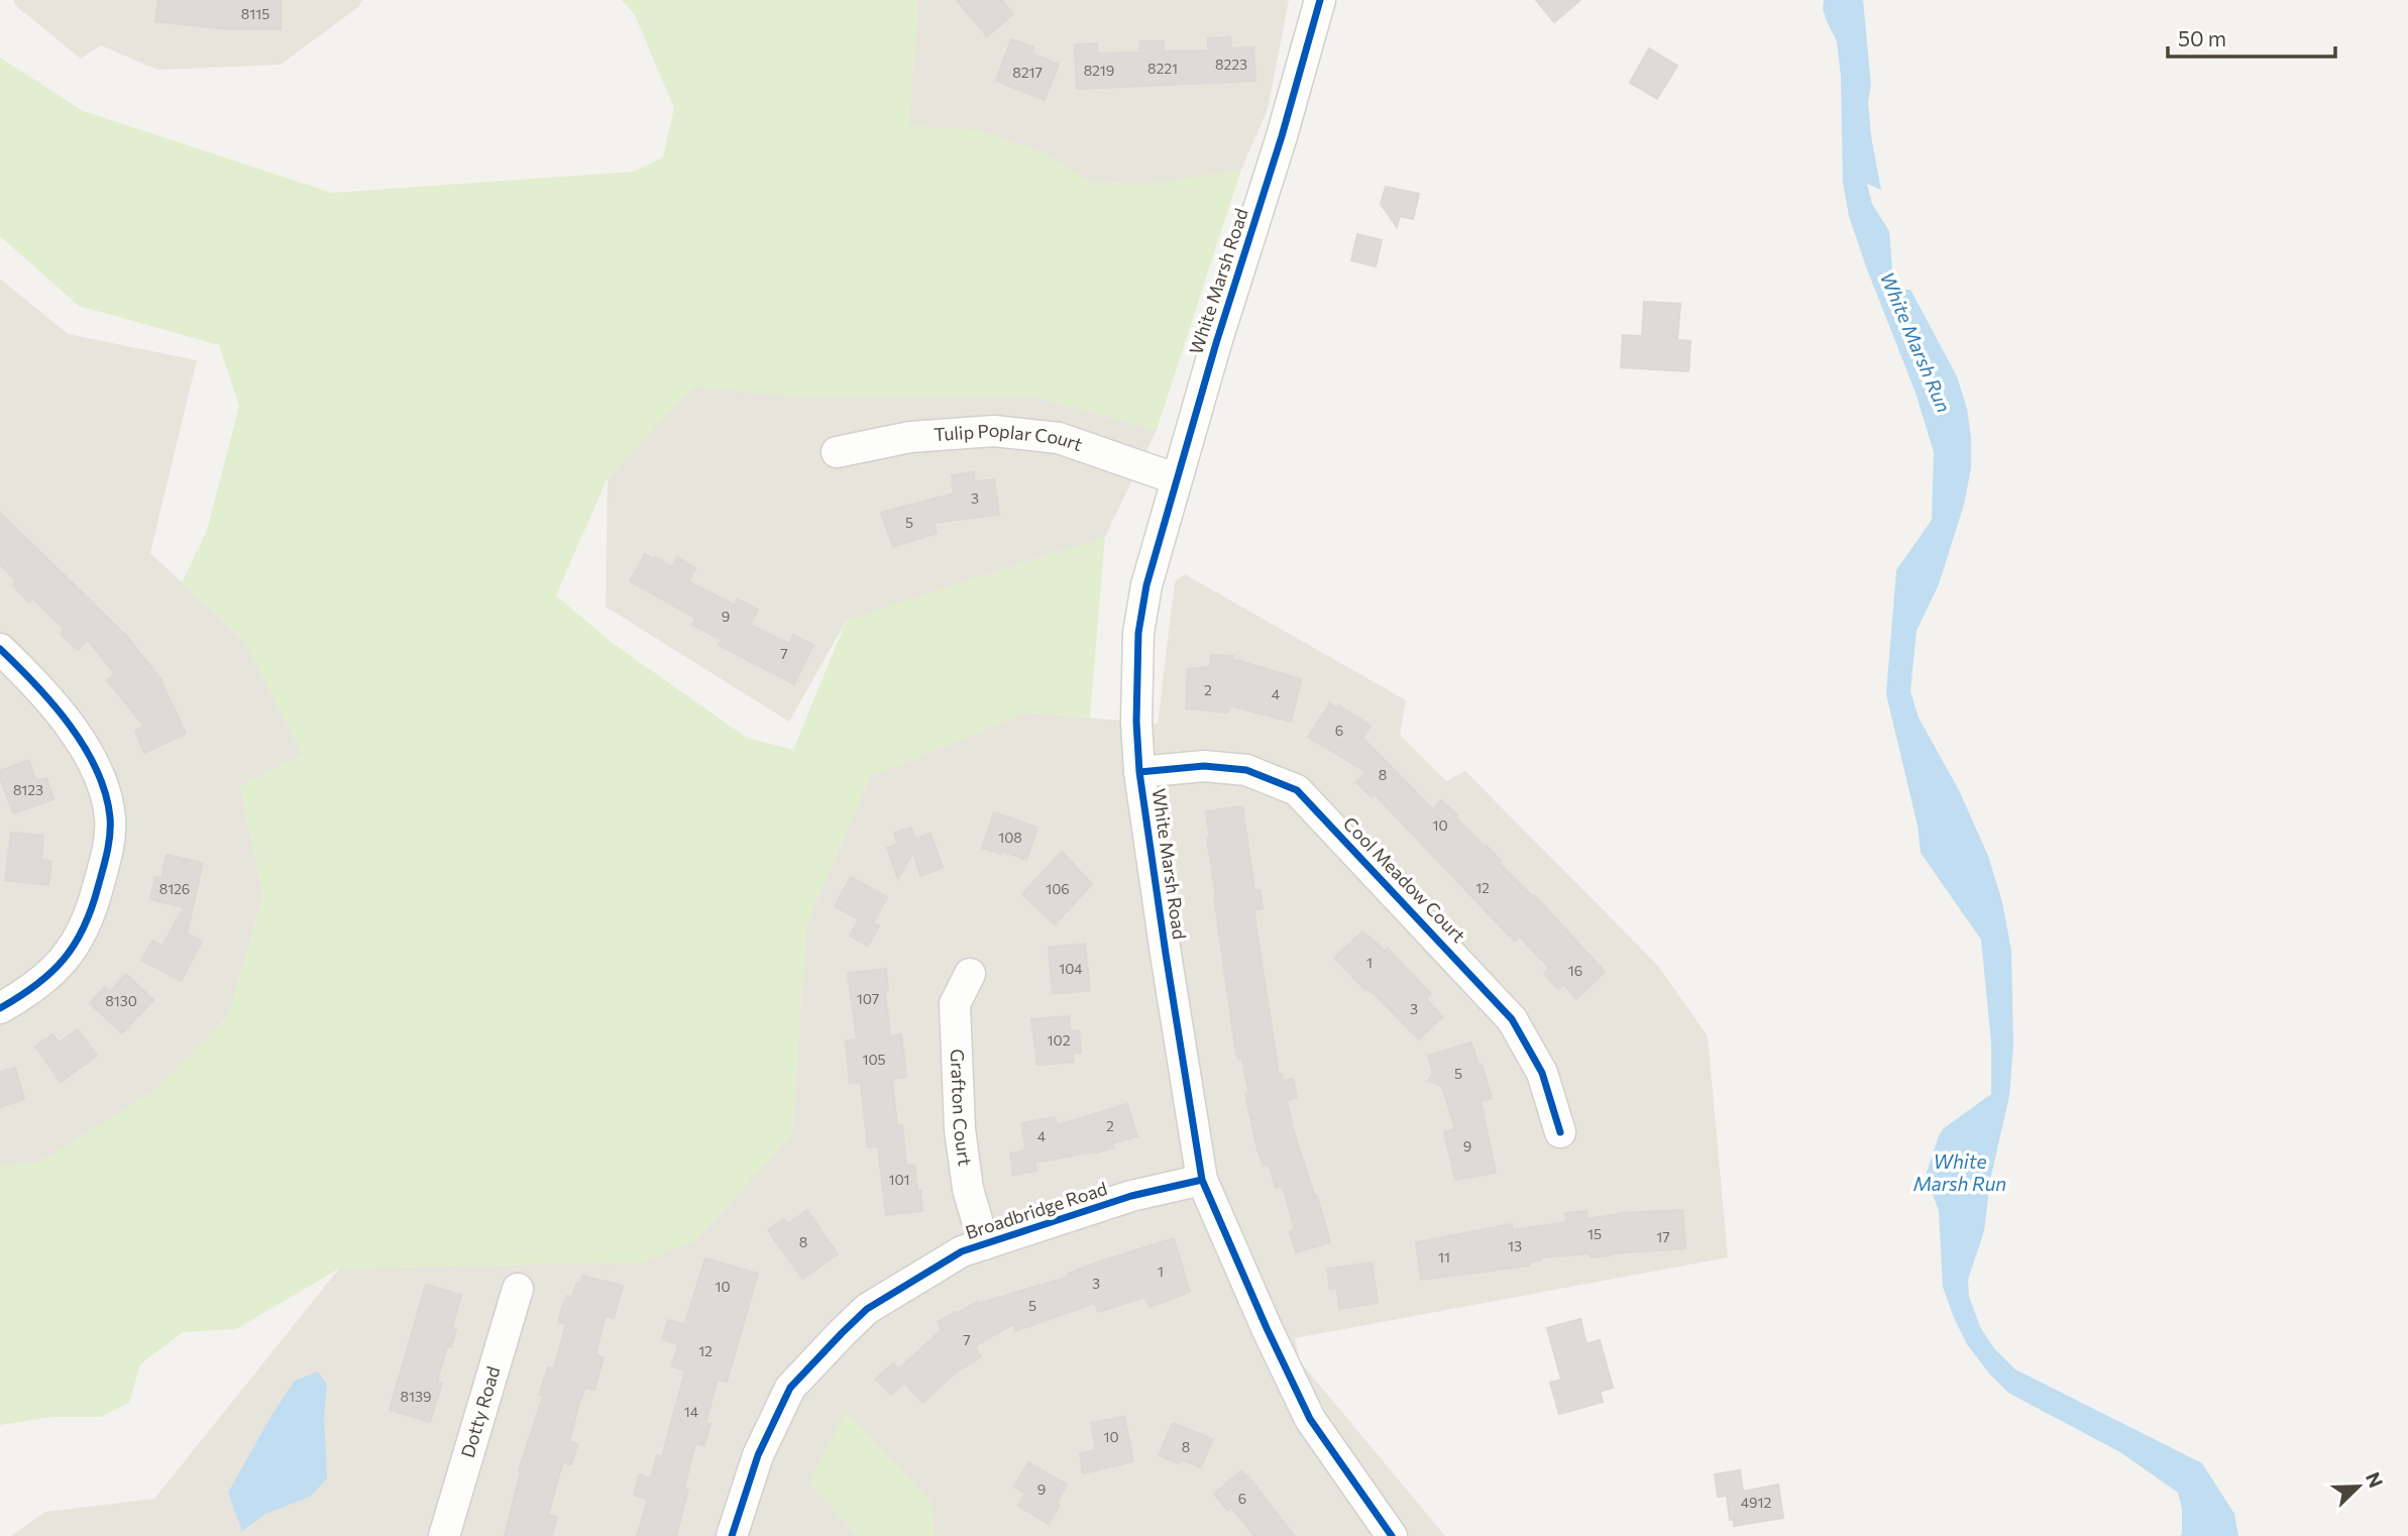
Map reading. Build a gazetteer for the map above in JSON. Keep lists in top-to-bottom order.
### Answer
{
  "streets": {
    "street": [
      "White Marsh Road",
      "Tulip Poplar Court",
      "Cool Meadow Court",
      "Grafton Court",
      "Broadbridge Road",
      "Dotty Road"
    ]
  },
  "crossings": [
    ["White Marsh Road", "Tulip Poplar Court"],
    ["White Marsh Road", "Cool Meadow Court"],
    ["White Marsh Road", "Broadbridge Road"],
    ["Grafton Court", "Broadbridge Road"]
  ],
  "water": ["White Marsh Run"],
  "house_numbers": [
    "8115",
    "8223",
    "8221",
    "8219",
    "8217",
    "3",
    "5",
    "9",
    "7",
    "2",
    "4",
    "6",
    "8",
    "8123",
    "10",
    "108",
    "12",
    "8126",
    "106",
    "1",
    "104",
    "16",
    "107",
    "8130",
    "3",
    "102",
    "105",
    "5",
    "2",
    "4",
    "9",
    "101",
    "15",
    "17",
    "8",
    "13",
    "11",
    "1",
    "3",
    "10",
    "5",
    "7",
    "12",
    "8139",
    "14",
    "10",
    "8",
    "9",
    "6",
    "4912"
  ],
  "scale_bar": "50 m",
  "north": "top right"
}
